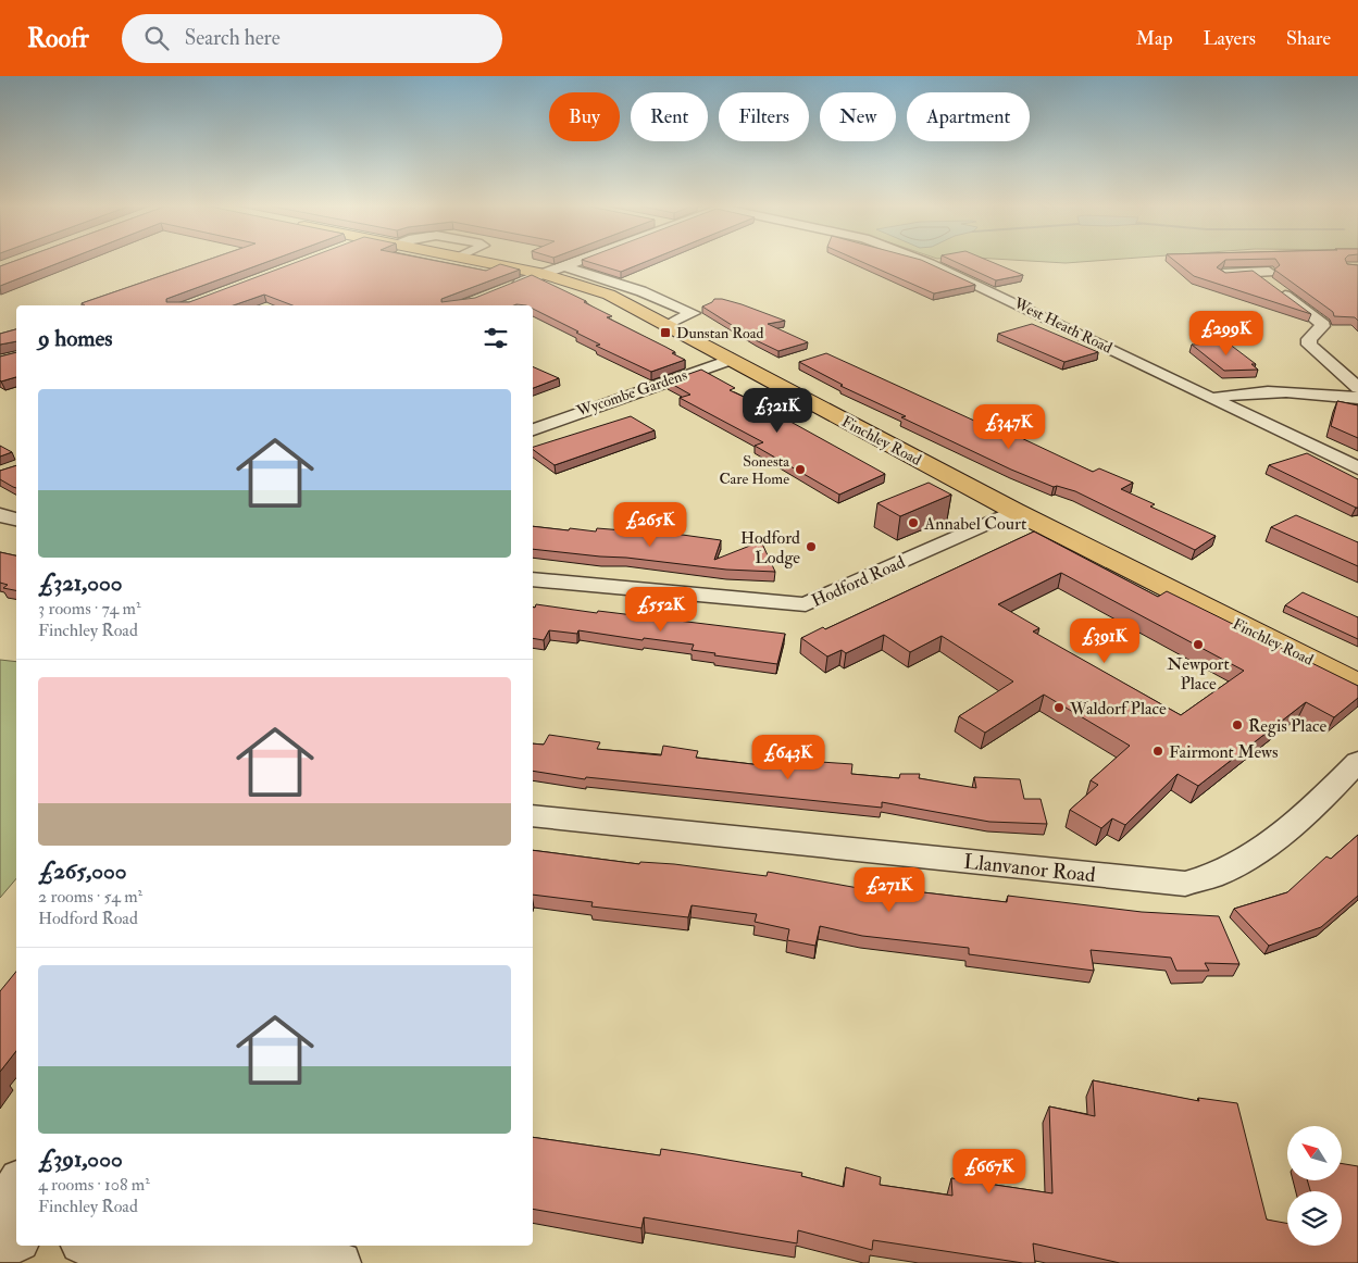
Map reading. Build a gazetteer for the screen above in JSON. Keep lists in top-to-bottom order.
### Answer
{
  "streets": {
    "main road": ["Finchley Road"],
    "street": [
      "West Heath Road",
      "Wycombe Gardens",
      "Hodford Road",
      "Llanvanor Road"
    ]
  },
  "crossings": [
    ["Wycombe Gardens", "Finchley Road"],
    ["Finchley Road", "Hodford Road"]
  ],
  "places": {
    "transit": ["Dunstan Road"],
    "other": [
      "Sonesta Care Home",
      "Annabel Court",
      "Hodford Lodge",
      "Newport Place",
      "Waldorf Place",
      "Regis Place",
      "Fairmont Mews"
    ]
  },
  "north": "top left",
  "page": {
    "header": "Roofr",
    "search": "Search here",
    "nav": ["Map", "Layers", "Share"],
    "chip": [
      "Buy",
      "Rent",
      "Filters",
      "New",
      "Apartment"
    ],
    "heading": "9 homes",
    "price": [
      "£299K",
      "£321K",
      "£347K",
      "£265K",
      "£552K",
      "£391K",
      "£643K",
      "£271K",
      "£667K"
    ],
    "list": [
      {
        "name": "£321,000",
        "note": "3 rooms · 74 m² · Finchley Road"
      },
      {
        "name": "£265,000",
        "note": "2 rooms · 54 m² · Hodford Road"
      },
      {
        "name": "£391,000",
        "note": "4 rooms · 108 m² · Finchley Road"
      }
    ]
  }
}
